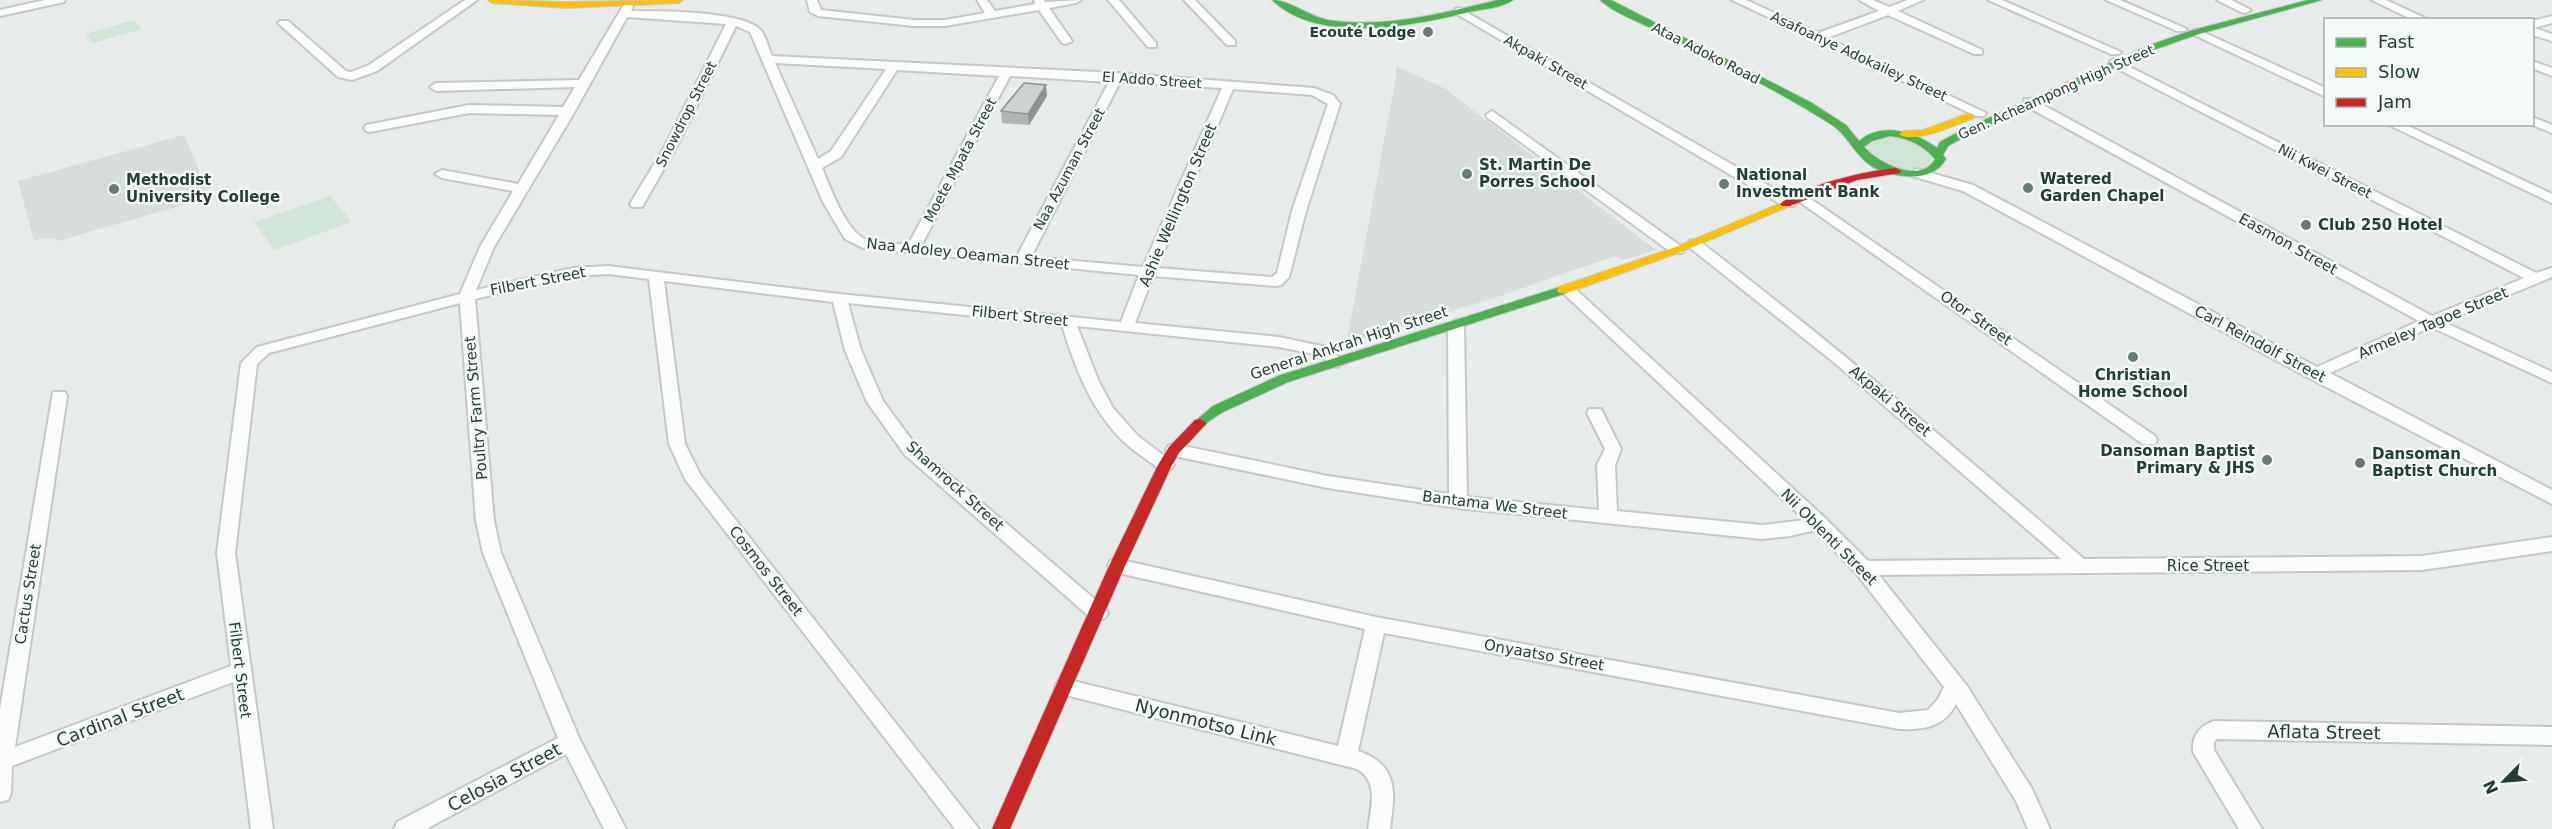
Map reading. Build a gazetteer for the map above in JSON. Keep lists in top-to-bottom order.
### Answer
{
  "streets": {
    "main road": ["Ataa Adoko Road", "Gen. Acheampong High Street", "General Ankrah High Street"],
    "street": [
      "Asafoanye Adokailey Street",
      "Akpaki Street",
      "El Addo Street",
      "Snowdrop Street",
      "Moete Mpata Street",
      "Naa Azuman Street",
      "Nii Kwei Street",
      "Ashie Wellington Street",
      "Easmon Street",
      "Naa Adoley Oeaman Street",
      "Filbert Street",
      "Otor Street",
      "Armeley Tagoe Street",
      "Carl Reindolf Street",
      "Poultry Farm Street",
      "Shamrock Street",
      "Bantama We Street",
      "Nii Oblenti Street",
      "Rice Street",
      "Cosmos Street",
      "Cactus Street",
      "Onyaatso Street",
      "Cardinal Street",
      "Nyonmotso Link",
      "Aflata Street",
      "Celosia Street"
    ]
  },
  "crossings": [
    ["Ataa Adoko Road", "Gen. Acheampong High Street"],
    ["Ataa Adoko Road", "General Ankrah High Street"],
    ["Ataa Adoko Road", "Carl Reindolf Street"],
    ["Asafoanye Adokailey Street", "Gen. Acheampong High Street"],
    ["Akpaki Street", "Otor Street"],
    ["Akpaki Street", "General Ankrah High Street"],
    ["Akpaki Street", "Rice Street"],
    ["El Addo Street", "Moete Mpata Street"],
    ["El Addo Street", "Naa Azuman Street"],
    ["El Addo Street", "Ashie Wellington Street"],
    ["El Addo Street", "Naa Adoley Oeaman Street"],
    ["Gen. Acheampong High Street", "Nii Kwei Street"],
    ["Gen. Acheampong High Street", "Easmon Street"],
    ["Gen. Acheampong High Street", "Carl Reindolf Street"],
    ["Snowdrop Street", "Naa Adoley Oeaman Street"],
    ["Moete Mpata Street", "Naa Adoley Oeaman Street"],
    ["Naa Azuman Street", "Naa Adoley Oeaman Street"],
    ["Nii Kwei Street", "Armeley Tagoe Street"],
    ["Ashie Wellington Street", "Naa Adoley Oeaman Street"],
    ["Ashie Wellington Street", "Filbert Street"],
    ["Easmon Street", "Armeley Tagoe Street"],
    ["Filbert Street", "General Ankrah High Street"],
    ["Filbert Street", "Poultry Farm Street"],
    ["Filbert Street", "Shamrock Street"],
    ["Filbert Street", "Cosmos Street"],
    ["Filbert Street", "Cardinal Street"],
    ["Otor Street", "General Ankrah High Street"],
    ["Armeley Tagoe Street", "Carl Reindolf Street"],
    ["General Ankrah High Street", "Shamrock Street"],
    ["General Ankrah High Street", "Bantama We Street"],
    ["General Ankrah High Street", "Nii Oblenti Street"],
    ["General Ankrah High Street", "Onyaatso Street"],
    ["General Ankrah High Street", "Nyonmotso Link"],
    ["Poultry Farm Street", "Celosia Street"],
    ["Bantama We Street", "Nii Oblenti Street"],
    ["Nii Oblenti Street", "Rice Street"],
    ["Nii Oblenti Street", "Onyaatso Street"],
    ["Cactus Street", "Cardinal Street"]
  ],
  "places": [
    "Ecouté Lodge",
    "St. Martin De Porres School",
    "National Investment Bank",
    "Watered Garden Chapel",
    "Methodist University College",
    "Club 250 Hotel",
    "Christian Home School",
    "Dansoman Baptist Primary & JHS",
    "Dansoman Baptist Church"
  ],
  "legend": ["Fast", "Slow", "Jam"],
  "north": "bottom left"
}
